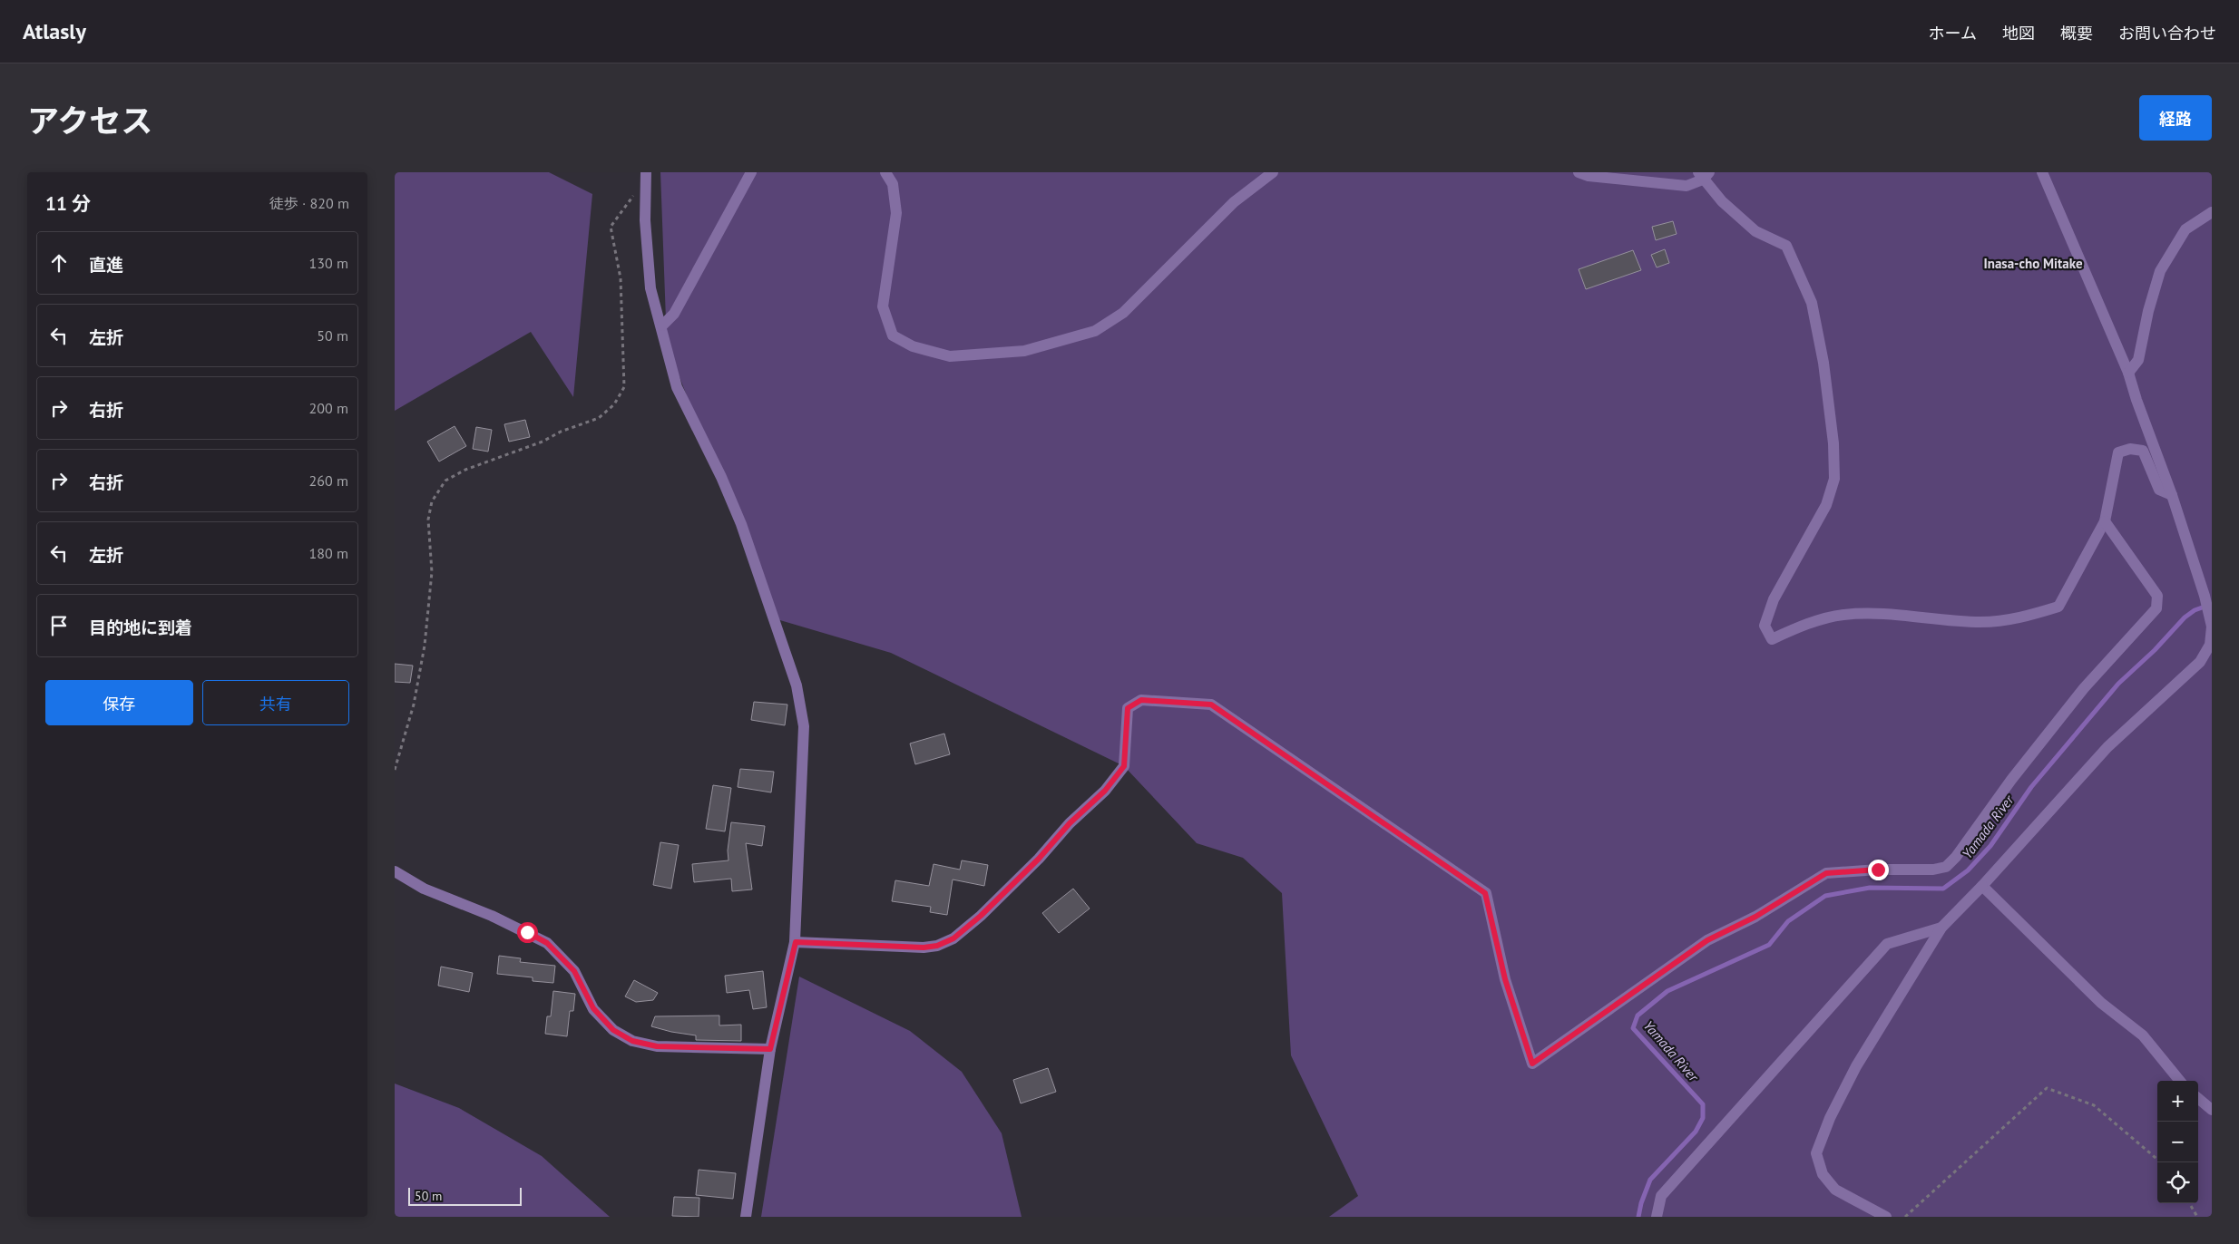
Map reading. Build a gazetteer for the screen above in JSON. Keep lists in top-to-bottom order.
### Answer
{
  "districts": ["Inasa-cho Mitake"],
  "water": ["Yamada River"],
  "scale_bar": "50 m",
  "page": {
    "header": "Atlasly",
    "nav": [
      "ホーム",
      "地図",
      "概要",
      "お問い合わせ"
    ],
    "title": "アクセス",
    "buttons": [
      "経路",
      ["保存", "共有"]
    ],
    "heading": ["11 分", "徒歩 · 820 m"],
    "list": [
      ["直進", "130 m"],
      ["左折", "50 m"],
      ["右折", "200 m"],
      ["右折", "260 m"],
      ["左折", "180 m"],
      "目的地に到着"
    ],
    "map_buttons": ["+", "−"],
    "scale": "50 m"
  }
}
